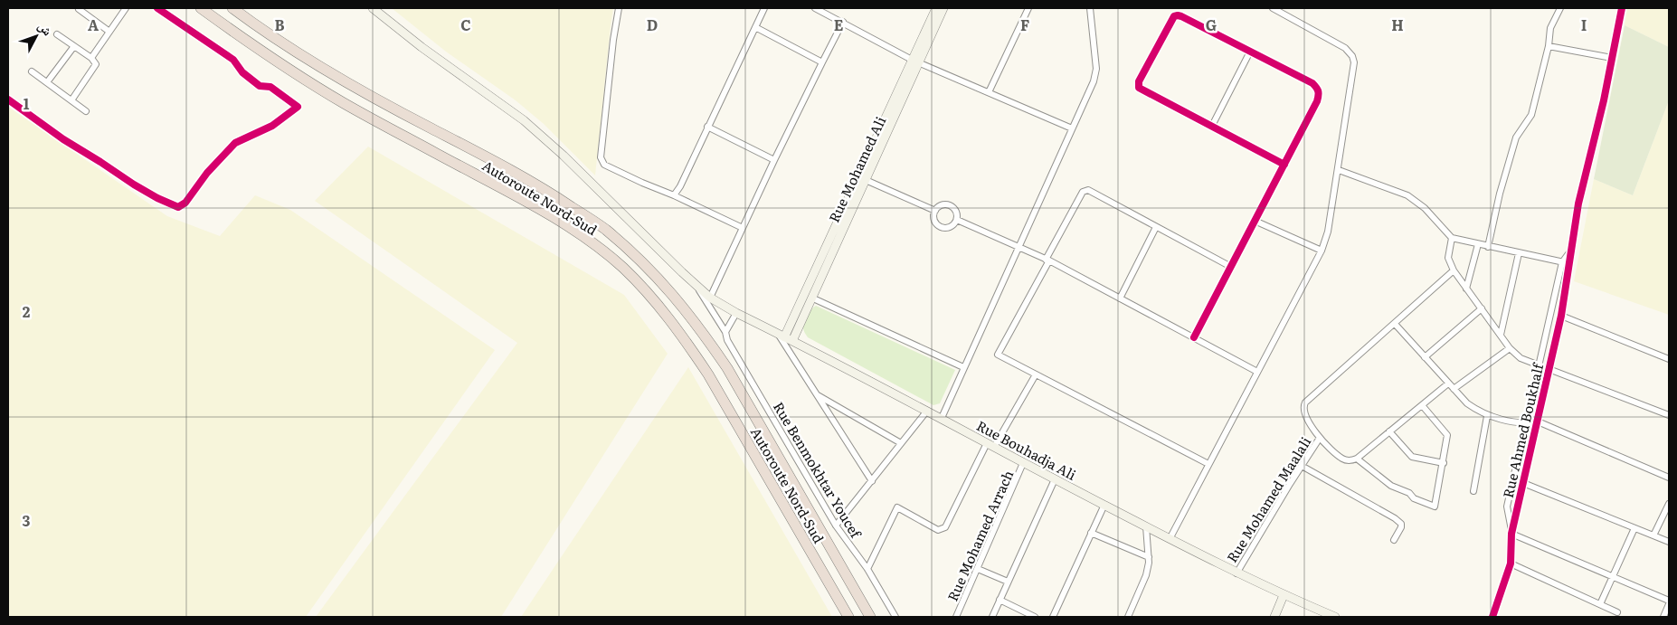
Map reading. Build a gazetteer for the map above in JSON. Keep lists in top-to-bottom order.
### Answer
{
  "streets": {
    "highway": ["Autoroute Nord-Sud"],
    "main road": ["Rue Mohamed Ali", "Rue Bouhadja Ali"],
    "street": [
      "Rue Ahmed Boukhalf",
      "Rue Benmokhtar Youcef",
      "Rue Mohamed Maalali",
      "Rue Mohamed Arrach"
    ]
  },
  "crossings": [
    ["Rue Mohamed Ali", "Rue Bouhadja Ali"],
    ["Rue Bouhadja Ali", "Rue Benmokhtar Youcef"],
    ["Rue Bouhadja Ali", "Rue Mohamed Maalali"],
    ["Rue Bouhadja Ali", "Rue Mohamed Arrach"]
  ],
  "north": "top right",
  "grid": {
    "columns": [
      "A",
      "B",
      "C",
      "D",
      "E",
      "F",
      "G",
      "H",
      "I"
    ],
    "rows": ["1", "2", "3"]
  }
}
